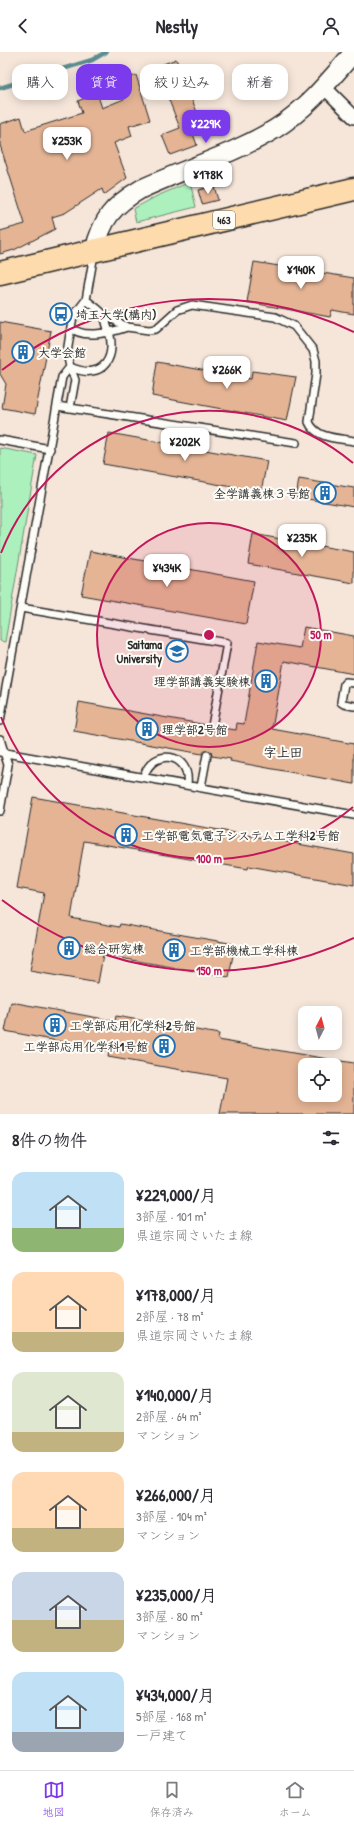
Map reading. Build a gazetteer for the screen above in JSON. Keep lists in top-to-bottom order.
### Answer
{
  "streets": {
    "highway": ["463"]
  },
  "districts": ["字上田"],
  "places": {
    "bus stop": ["埼玉大学(構内)"],
    "building": [
      "大学会館",
      "全学講義棟３号館",
      "理学部講義実験棟",
      "理学部2号館",
      "工学部電気電子システム工学科2号館",
      "総合研究棟",
      "工学部機械工学科棟",
      "工学部応用化学科2号館",
      "工学部応用化学科1号館"
    ],
    "school or university": ["Saitama University"]
  },
  "north": "top",
  "page": {
    "header": "Nestly",
    "chip": [
      "購入",
      "賃貸",
      "絞り込み",
      "新着"
    ],
    "price": [
      "¥229K",
      "¥253K",
      "¥178K",
      "¥140K",
      "¥266K",
      "¥202K",
      "¥235K",
      "¥434K"
    ],
    "heading": "8件の物件",
    "list": [
      {
        "name": "¥229,000/月",
        "note": "3部屋 · 101 m² · 県道宗岡さいたま線"
      },
      {
        "name": "¥178,000/月",
        "note": "2部屋 · 78 m² · 県道宗岡さいたま線"
      },
      {
        "name": "¥140,000/月",
        "note": "2部屋 · 64 m² · マンション"
      },
      {
        "name": "¥266,000/月",
        "note": "3部屋 · 104 m² · マンション"
      },
      {
        "name": "¥235,000/月",
        "note": "3部屋 · 80 m² · マンション"
      },
      {
        "name": "¥434,000/月",
        "note": "5部屋 · 168 m² · 一戸建て"
      }
    ],
    "tabs": ["地図", "保存済み", "ホーム"]
  },
  "rings": ["50 m", "100 m", "150 m"]
}
